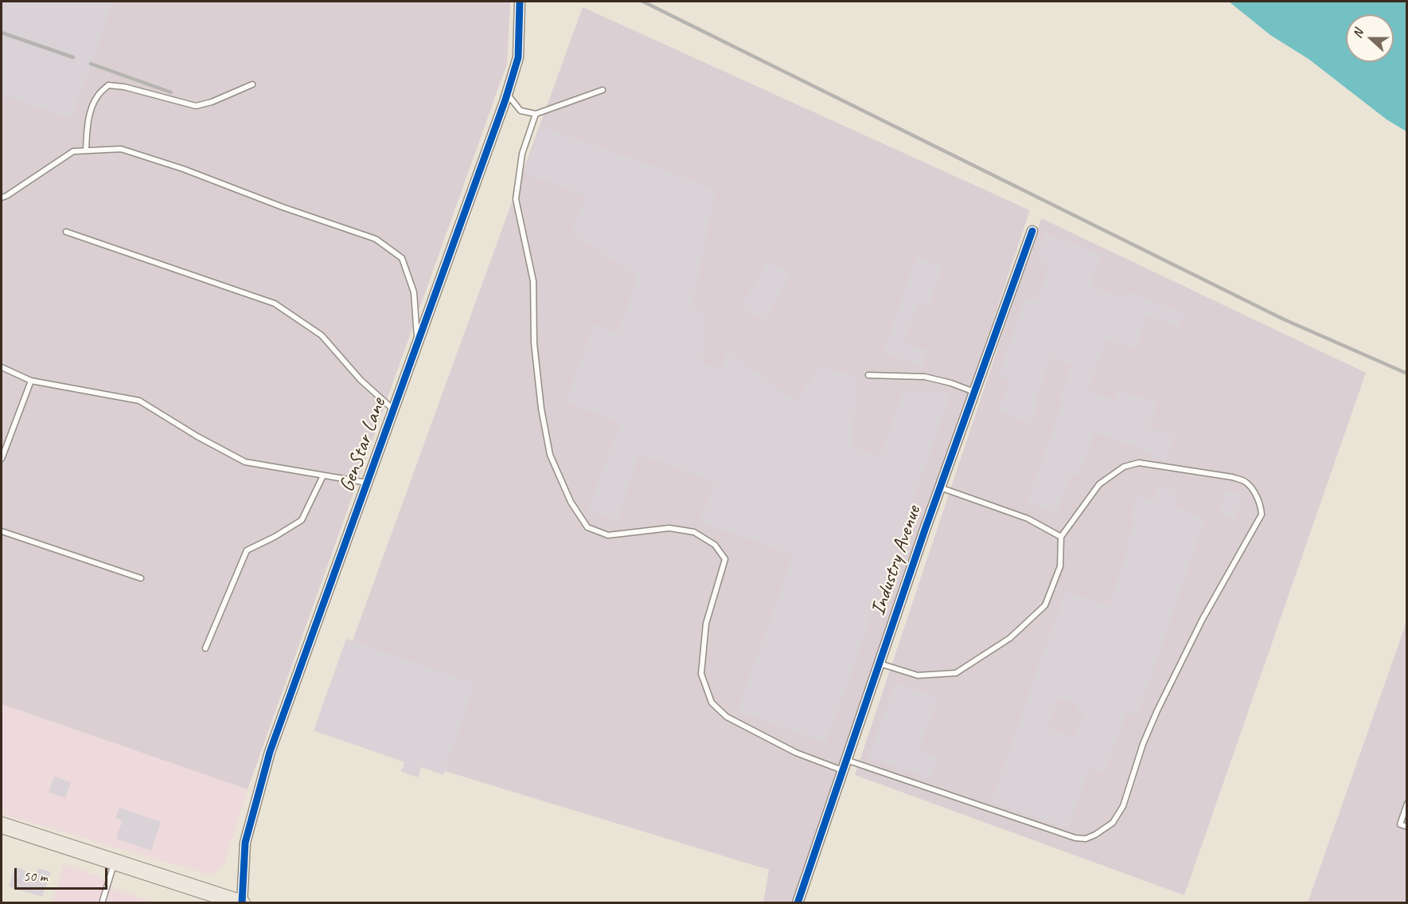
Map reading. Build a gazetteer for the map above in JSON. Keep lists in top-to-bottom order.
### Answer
{
  "streets": {
    "street": ["GenStar Lane", "Industry Avenue"]
  },
  "scale_bar": "50 m",
  "north": "left"
}
